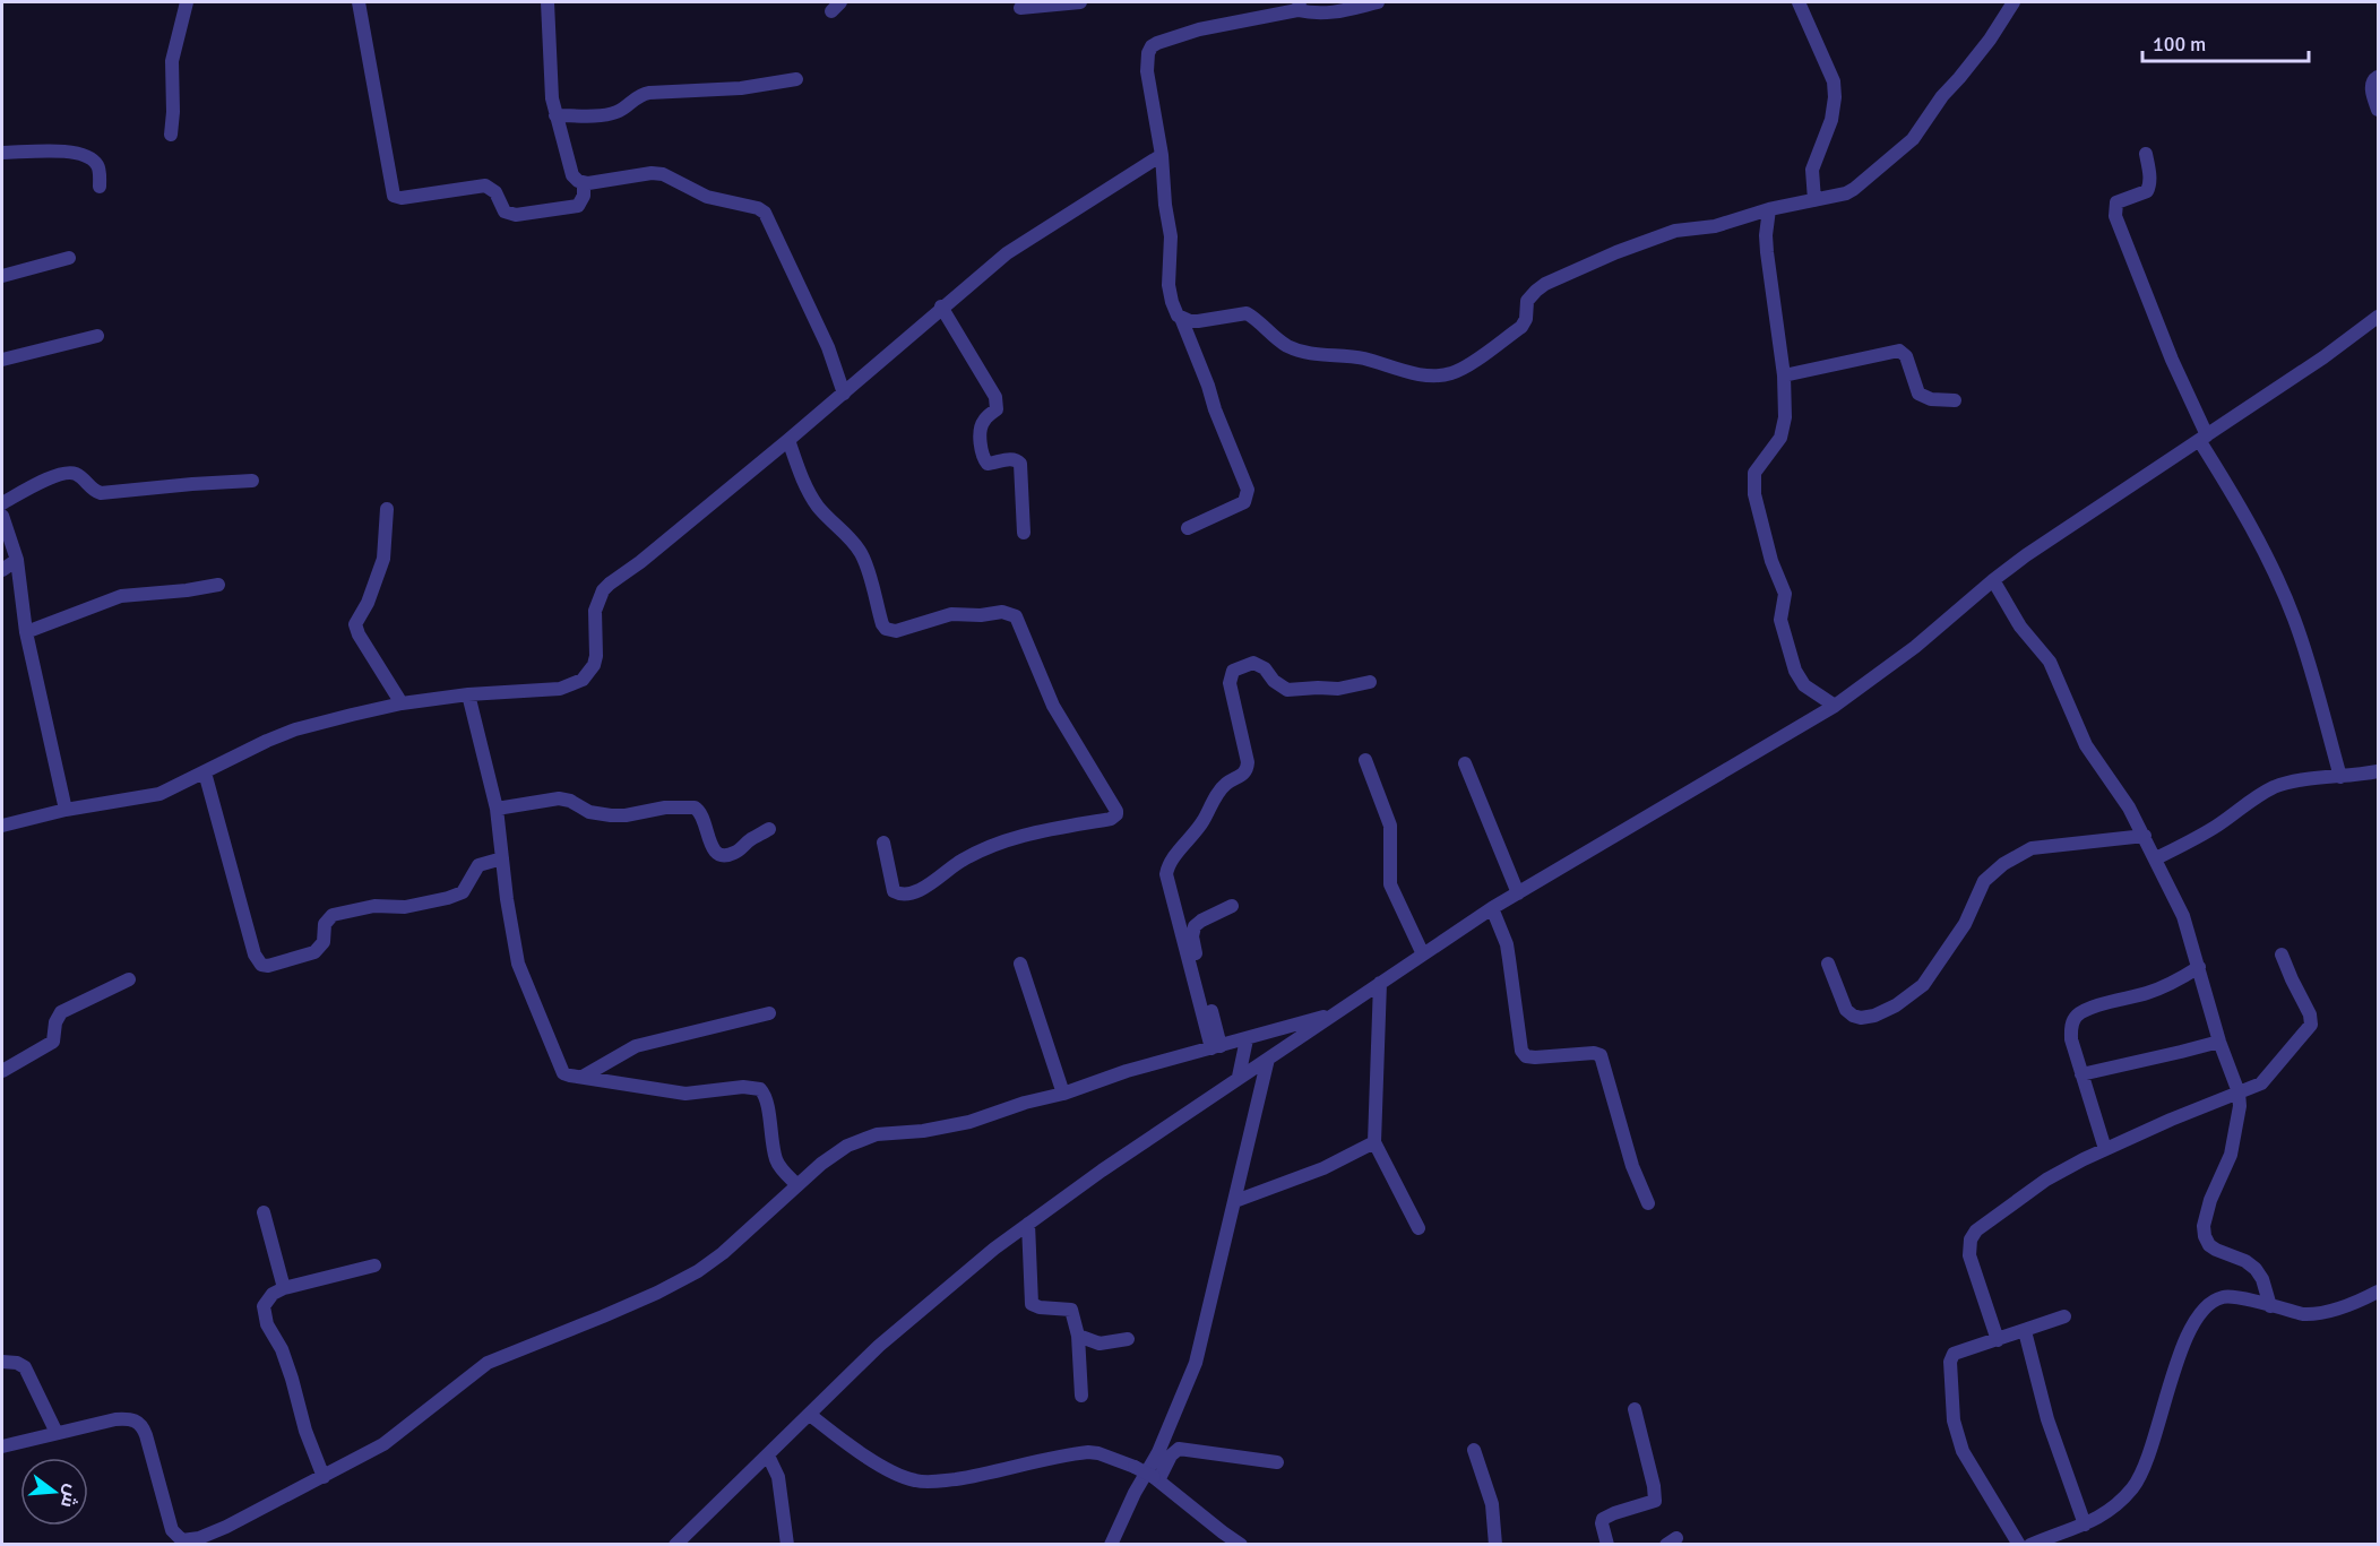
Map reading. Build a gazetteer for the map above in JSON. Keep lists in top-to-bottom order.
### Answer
{
  "scale_bar": "100 m",
  "north": "right"
}
